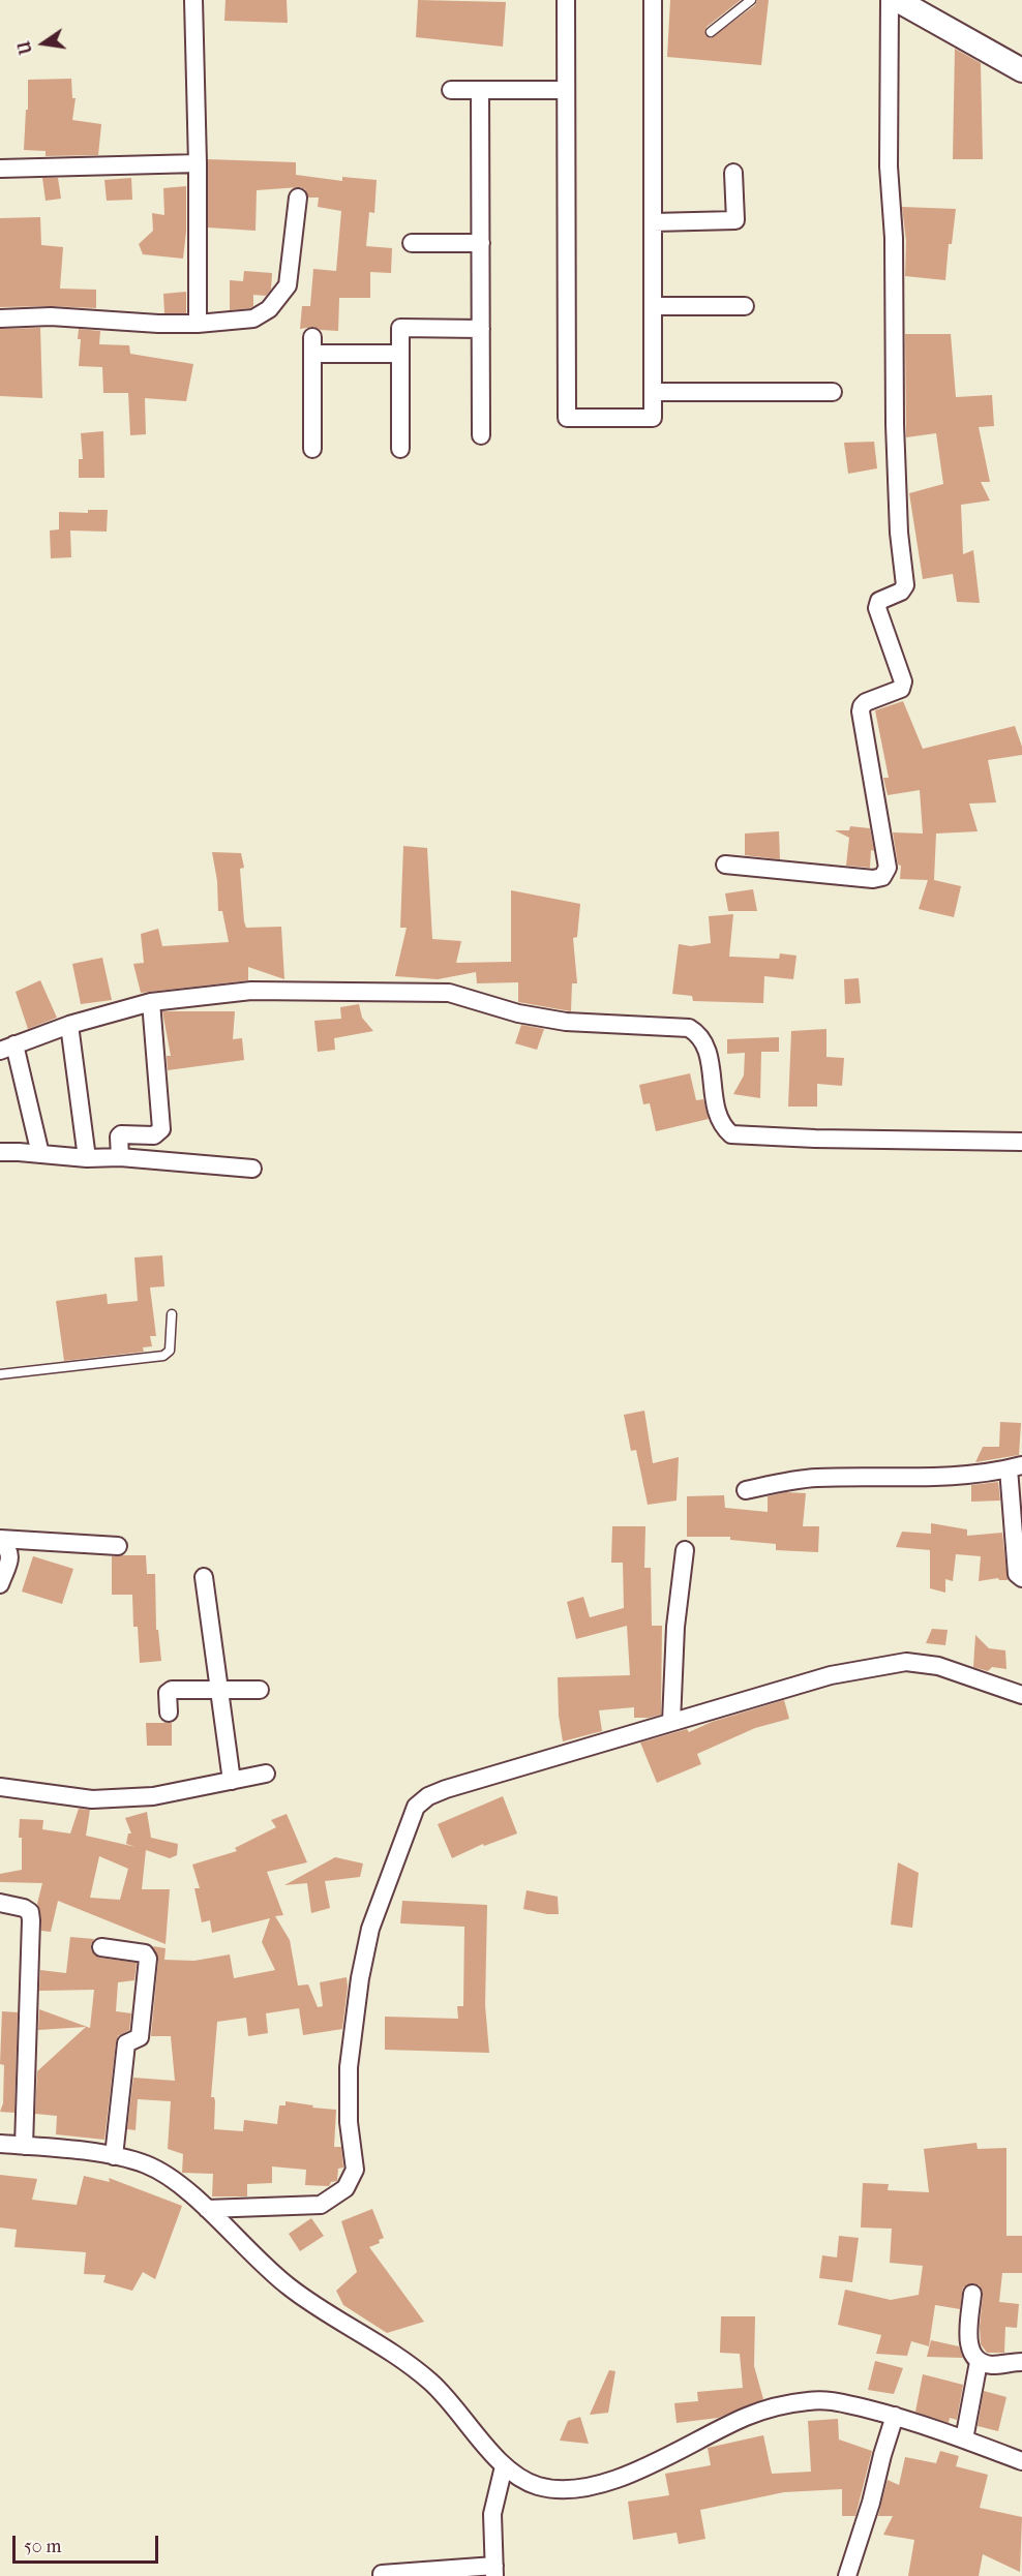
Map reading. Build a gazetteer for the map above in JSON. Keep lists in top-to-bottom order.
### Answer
{
  "scale_bar": "50 m",
  "north": "left"
}
